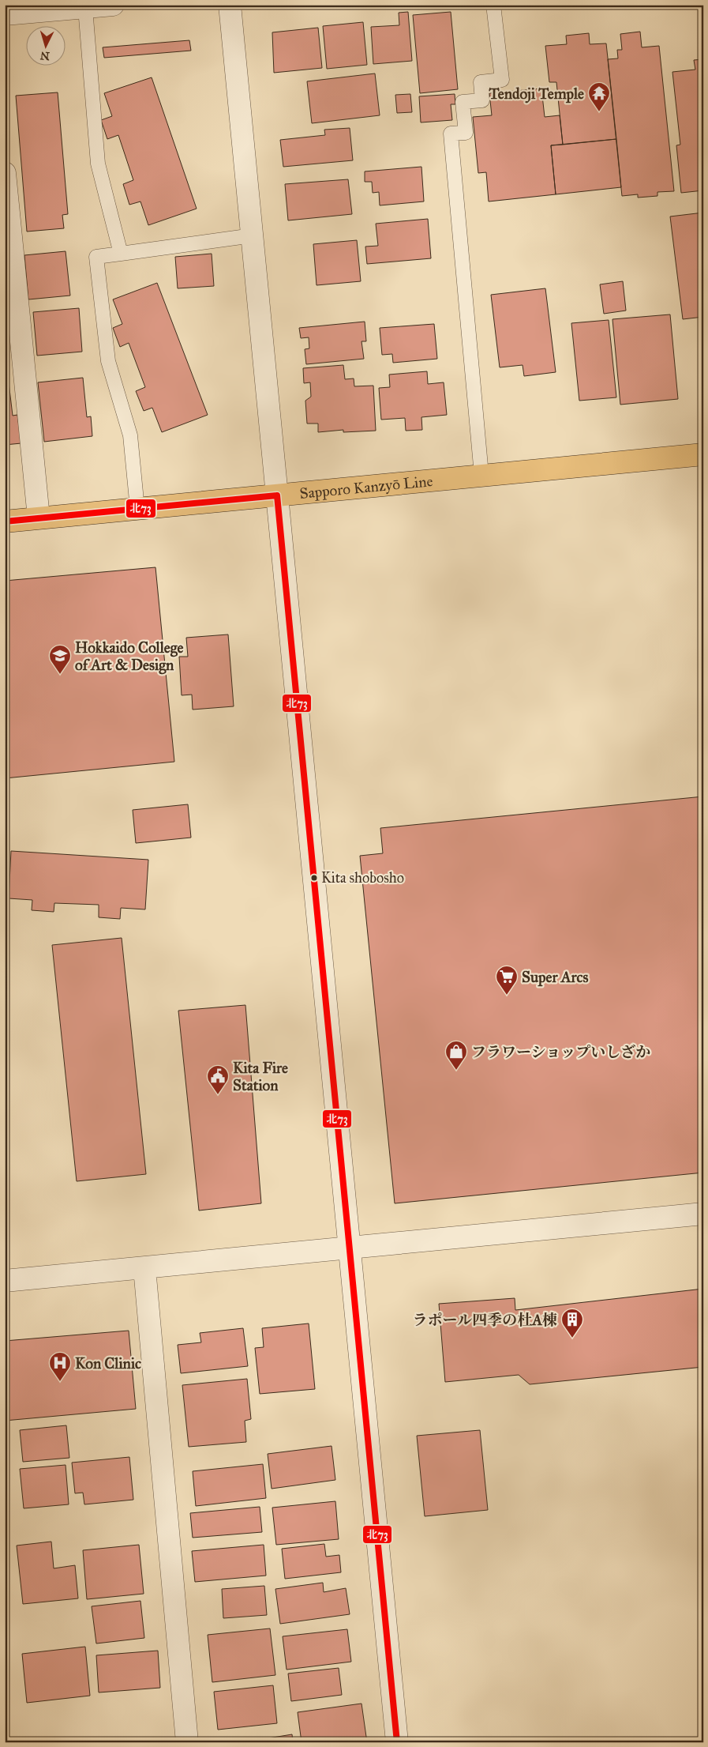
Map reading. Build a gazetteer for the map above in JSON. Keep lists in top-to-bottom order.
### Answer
{
  "streets": {
    "main road": ["Sapporo Kanzyō Line"]
  },
  "places": {
    "temple": ["Tendoji Temple"],
    "school or university": ["Hokkaido College of Art & Design"],
    "other": ["Kita shobosho"],
    "supermarket": ["Super Arcs"],
    "shop": ["フラワーショップいしざか"],
    "public building": ["Kita Fire Station"],
    "building": ["ラポール四季の杜A棟"],
    "hospital": ["Kon Clinic"]
  },
  "lines": ["transit line 北73"],
  "north": "bottom"
}
